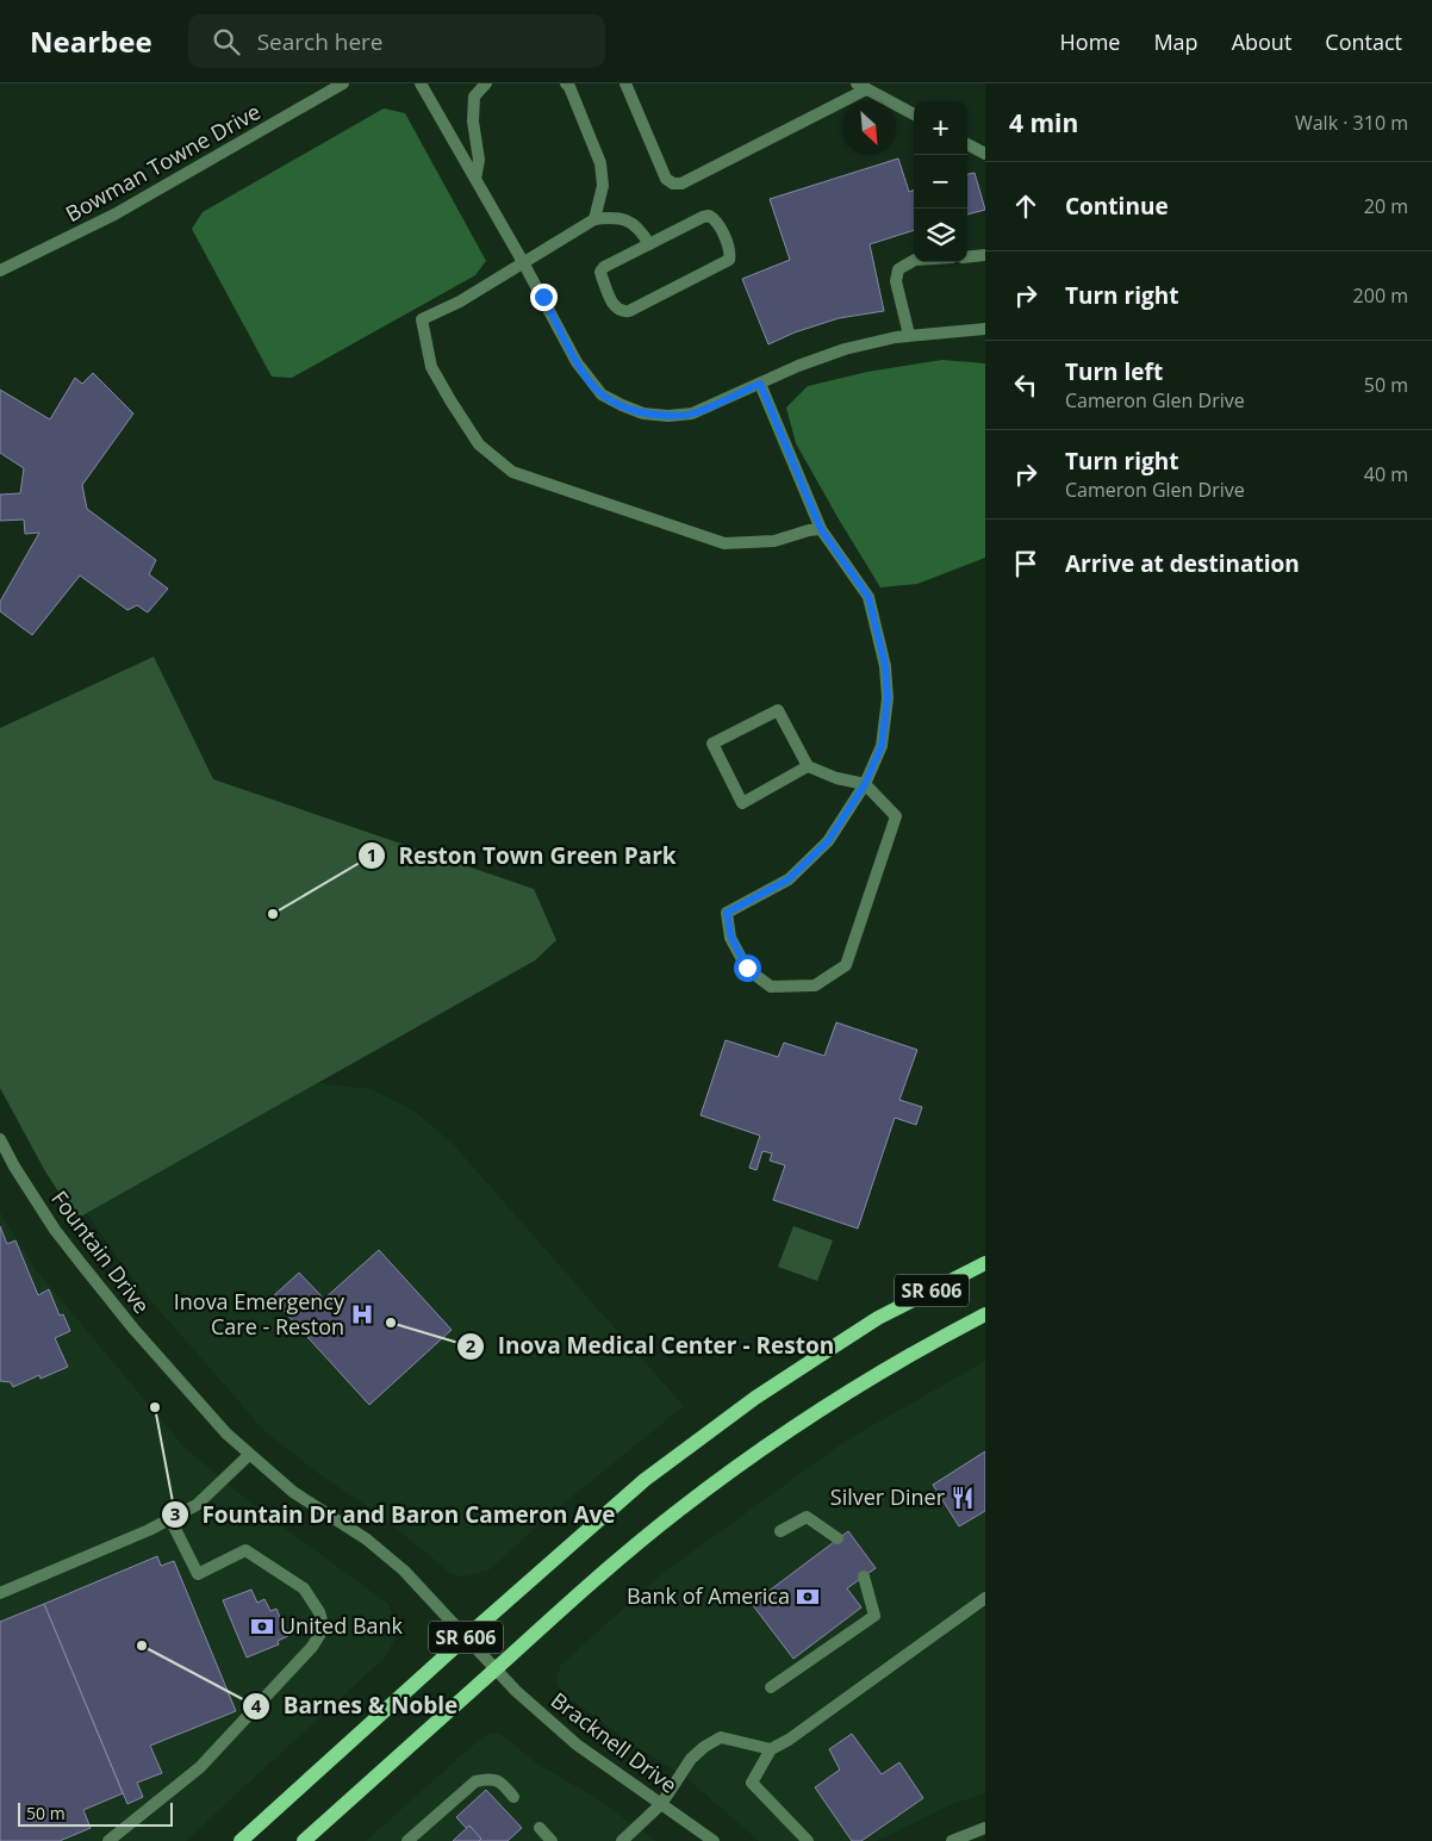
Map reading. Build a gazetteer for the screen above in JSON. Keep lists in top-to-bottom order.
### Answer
{
  "streets": {
    "main road": ["SR 606"],
    "street": ["Bowman Towne Drive", "Fountain Drive", "Bracknell Drive"]
  },
  "crossings": [
    ["Fountain Drive", "SR 606"],
    ["Fountain Drive", "Bracknell Drive"],
    ["SR 606", "Bracknell Drive"]
  ],
  "places": {
    "other": [
      "Reston Town Green Park",
      "Inova Medical Center - Reston",
      "Fountain Dr and Baron Cameron Ave",
      "Barnes & Noble"
    ],
    "hospital": ["Inova Emergency Care - Reston"],
    "restaurant": ["Silver Diner"],
    "bank": ["Bank of America", "United Bank"]
  },
  "scale_bar": "50 m",
  "north": "bottom right",
  "page": {
    "header": "Nearbee",
    "search": "Search here",
    "nav": [
      "Home",
      "Map",
      "About",
      "Contact"
    ],
    "heading": ["4 min", "Walk · 310 m"],
    "map_buttons": ["+", "−"],
    "list": [
      ["Continue", "20 m"],
      ["Turn right", "200 m"],
      ["Turn left", "Cameron Glen Drive", "50 m"],
      ["Turn right", "Cameron Glen Drive", "40 m"],
      "Arrive at destination"
    ],
    "scale": "50 m"
  }
}
